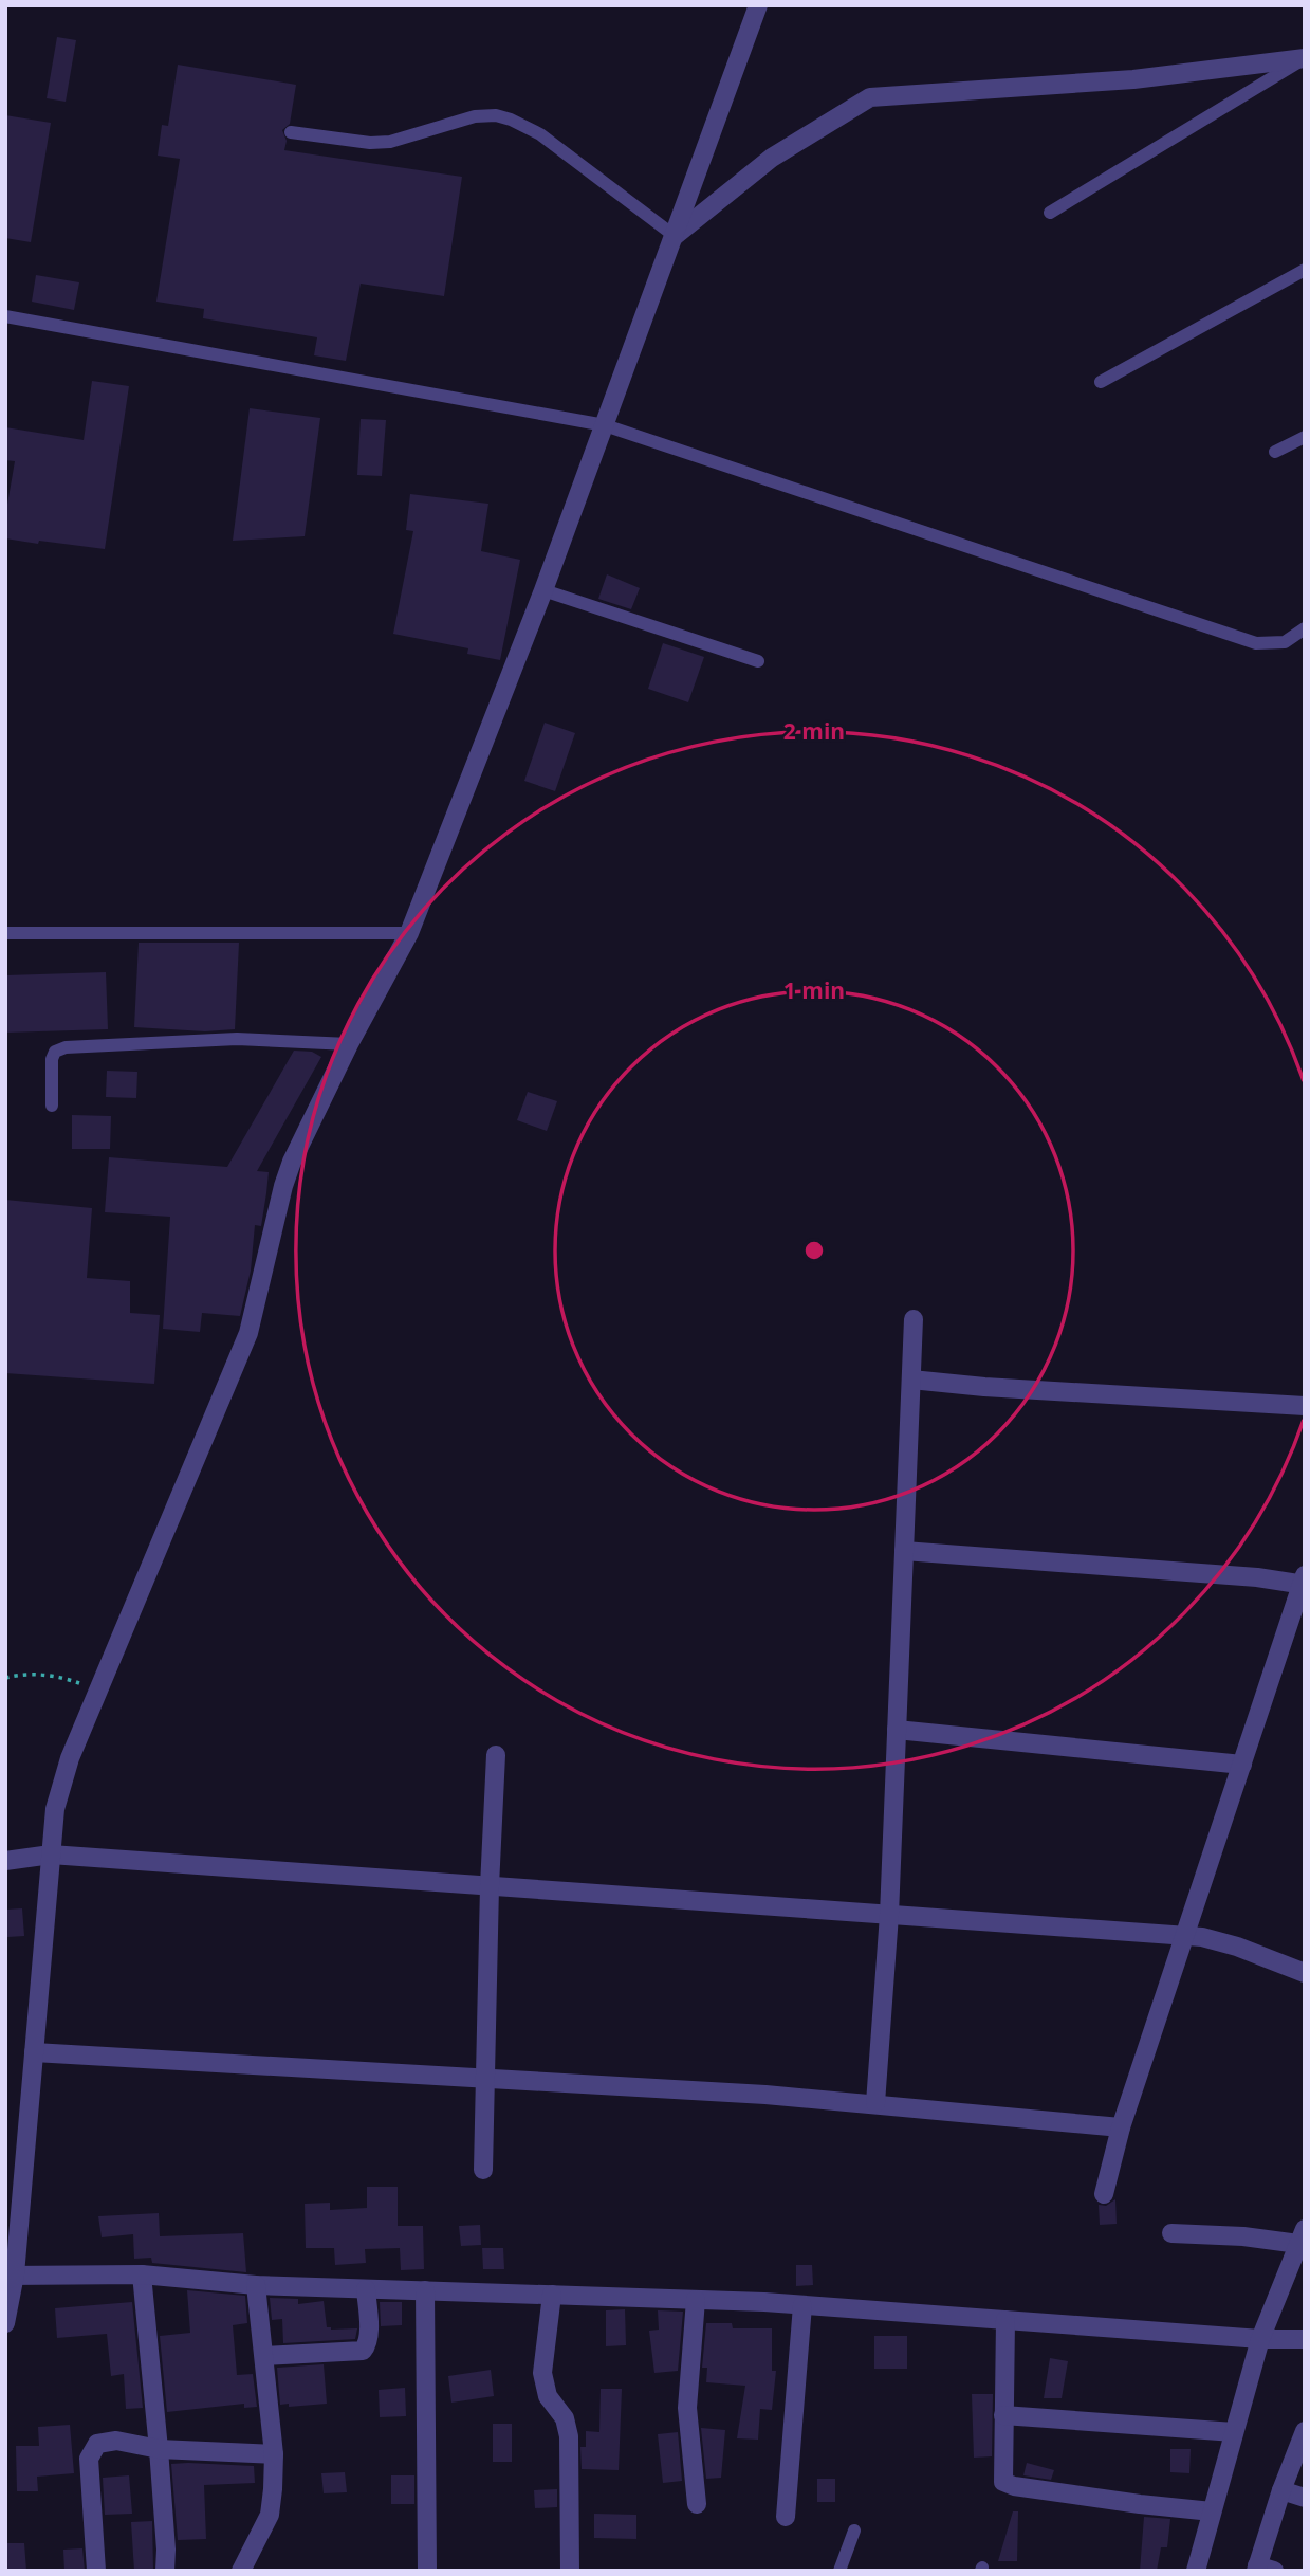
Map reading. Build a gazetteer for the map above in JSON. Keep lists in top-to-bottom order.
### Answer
{
  "rings": ["2 min", "1 min"]
}
